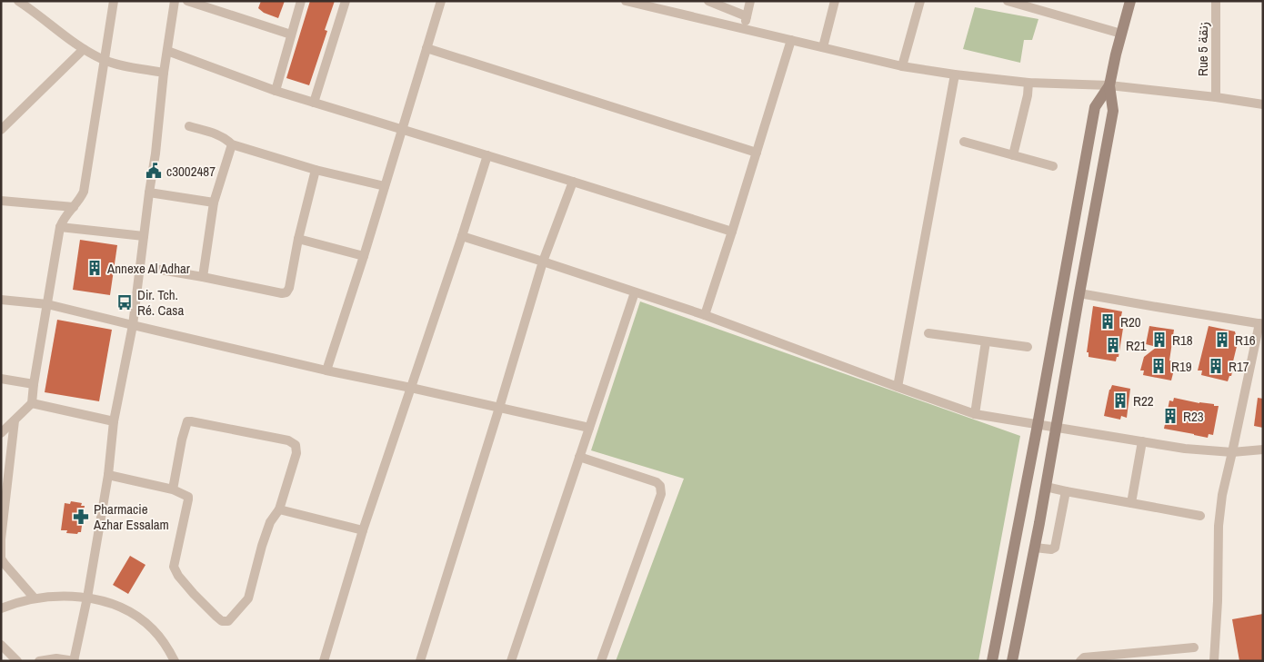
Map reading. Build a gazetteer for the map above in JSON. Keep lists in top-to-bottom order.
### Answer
{
  "streets": {
    "street": ["Rue 5 زنقة"]
  },
  "places": {
    "public building": ["c3002487"],
    "building": [
      "Annexe Al Adhar",
      "R20",
      "R18",
      "R16",
      "R21",
      "R19",
      "R17",
      "R22",
      "R23"
    ],
    "bus stop": ["Dir. Tch. Ré. Casa"],
    "pharmacy": ["Pharmacie Azhar Essalam"]
  }
}
